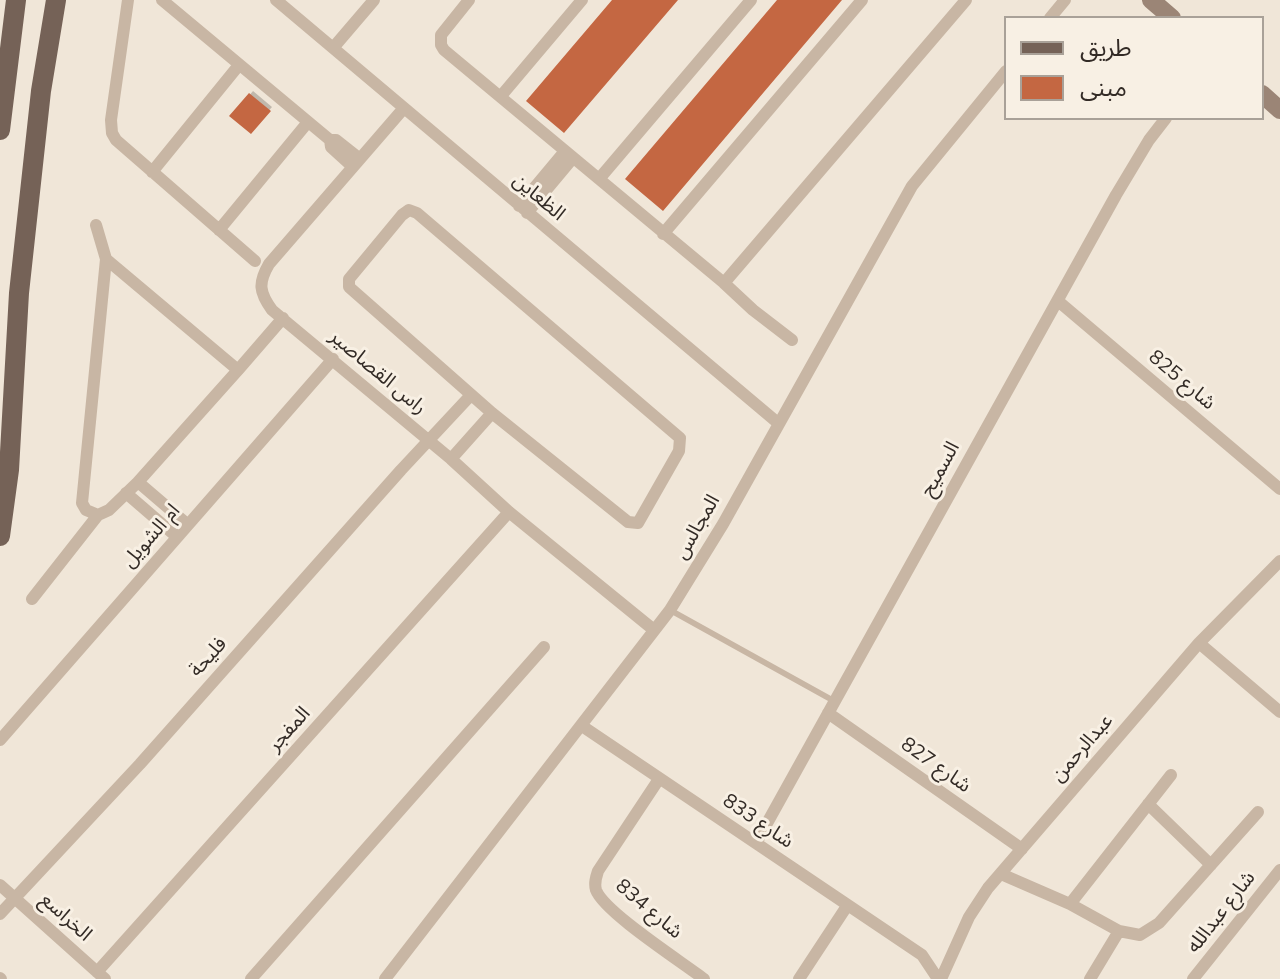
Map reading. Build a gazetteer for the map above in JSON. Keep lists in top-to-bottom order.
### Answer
{
  "streets": {
    "street": [
      "الظعاين",
      "راس القصاصير",
      "شارع 825",
      "السميح",
      "المجالس",
      "ام الشويل",
      "فليحة",
      "المفجر",
      "عبدالرحمن",
      "شارع 827",
      "شارع 833",
      "شارع 834",
      "شارع عبدالله",
      "الخراسع"
    ]
  },
  "crossings": [
    ["الظعاين", "راس القصاصير"],
    ["الظعاين", "المجالس"],
    ["راس القصاصير", "المجالس"],
    ["راس القصاصير", "ام الشويل"],
    ["راس القصاصير", "فليحة"],
    ["راس القصاصير", "المفجر"],
    ["شارع 825", "السميح"],
    ["السميح", "شارع 827"],
    ["السميح", "شارع 833"],
    ["المجالس", "شارع 833"],
    ["فليحة", "الخراسع"],
    ["المفجر", "الخراسع"],
    ["عبدالرحمن", "شارع 827"],
    ["عبدالرحمن", "شارع 833"],
    ["شارع 833", "شارع 834"]
  ],
  "legend": ["طريق", "مبنى"]
}
